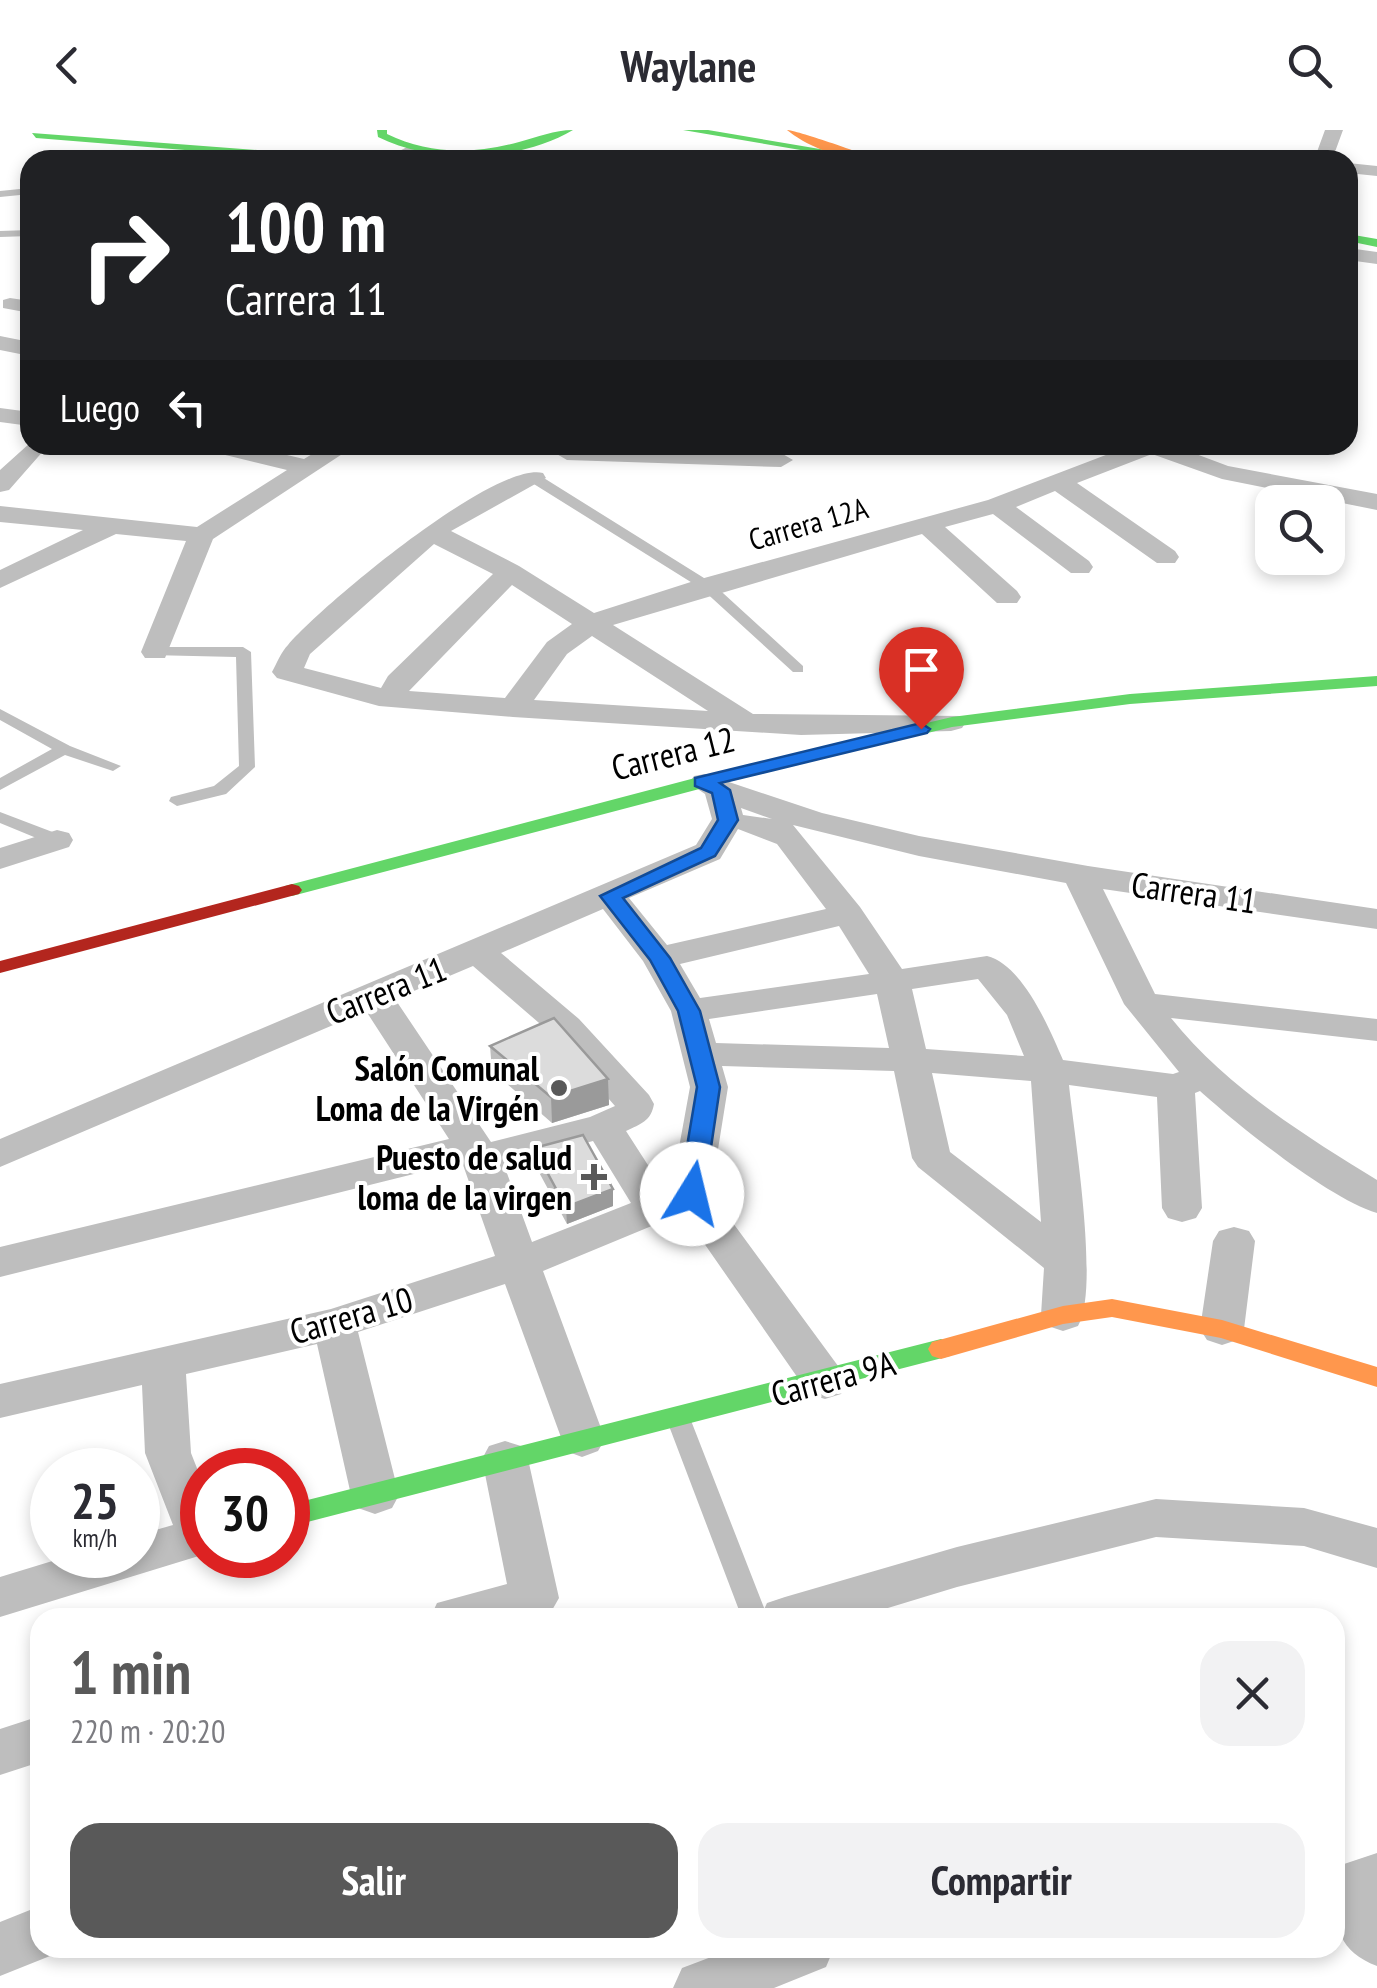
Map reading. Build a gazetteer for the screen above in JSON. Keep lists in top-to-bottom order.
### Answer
{
  "streets": {
    "main road": ["Carrera 12", "Carrera 9A"],
    "street": ["Carrera 12A", "Carrera 11", "Carrera 10"]
  },
  "crossings": [
    ["Carrera 12", "Carrera 11"]
  ],
  "places": {
    "other": ["Salón Comunal Loma de la Virgén"],
    "health": ["Puesto de salud loma de la virgen"]
  },
  "page": {
    "header": "Waylane",
    "turn": ["100 m", "Carrera 11"],
    "then": "Luego",
    "speed": "25 km/h",
    "limit": "30",
    "heading": ["1 min", "220 m · 20:20"],
    "buttons": ["Salir", "Compartir"]
  }
}
